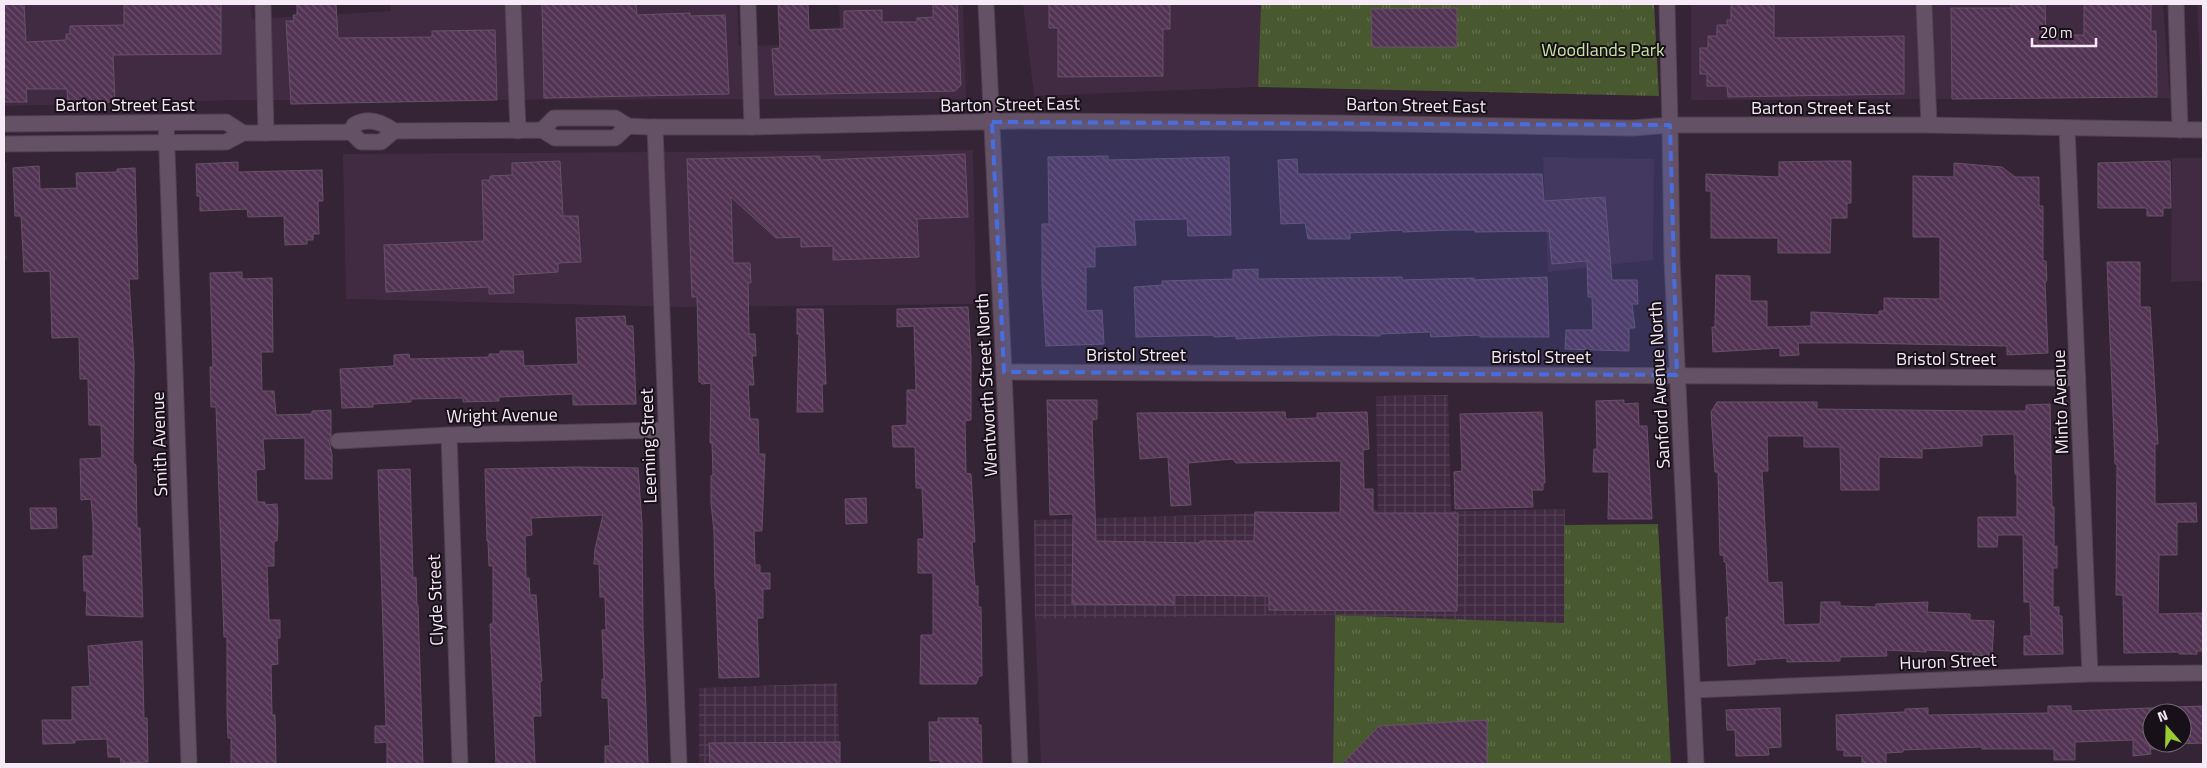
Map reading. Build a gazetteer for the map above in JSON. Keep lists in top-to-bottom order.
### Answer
{
  "streets": {
    "street": [
      "Barton Street East",
      "Bristol Street",
      "Wentworth Street North",
      "Sanford Avenue North",
      "Minto Avenue",
      "Wright Avenue",
      "Smith Avenue",
      "Leeming Street",
      "Clyde Street",
      "Huron Street"
    ]
  },
  "crossings": [
    ["Barton Street East", "Wentworth Street North"],
    ["Barton Street East", "Sanford Avenue North"],
    ["Barton Street East", "Minto Avenue"],
    ["Barton Street East", "Smith Avenue"],
    ["Barton Street East", "Leeming Street"],
    ["Bristol Street", "Wentworth Street North"],
    ["Bristol Street", "Sanford Avenue North"],
    ["Bristol Street", "Minto Avenue"],
    ["Sanford Avenue North", "Huron Street"],
    ["Minto Avenue", "Huron Street"],
    ["Wright Avenue", "Leeming Street"],
    ["Wright Avenue", "Clyde Street"]
  ],
  "parks": ["Woodlands Park"],
  "scale_bar": "20 m",
  "north": "top"
}
